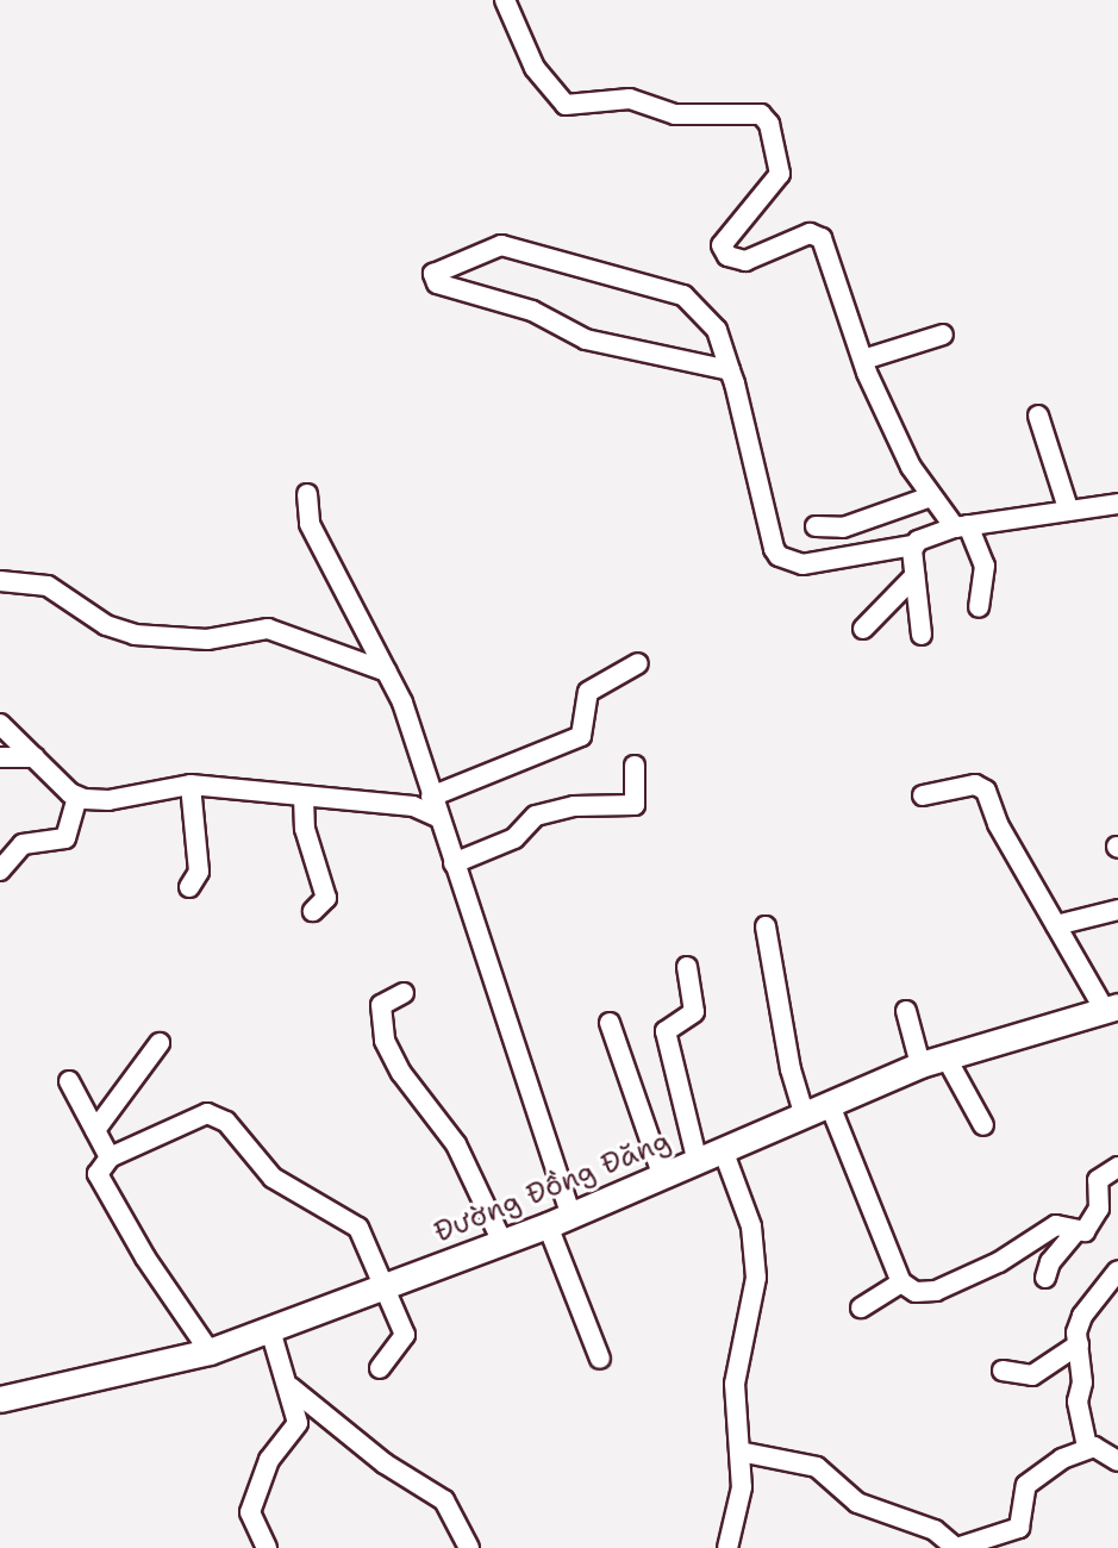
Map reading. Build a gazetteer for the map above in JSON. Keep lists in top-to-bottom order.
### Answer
{
  "streets": {
    "main road": ["Đường Đồng Đăng"]
  }
}
